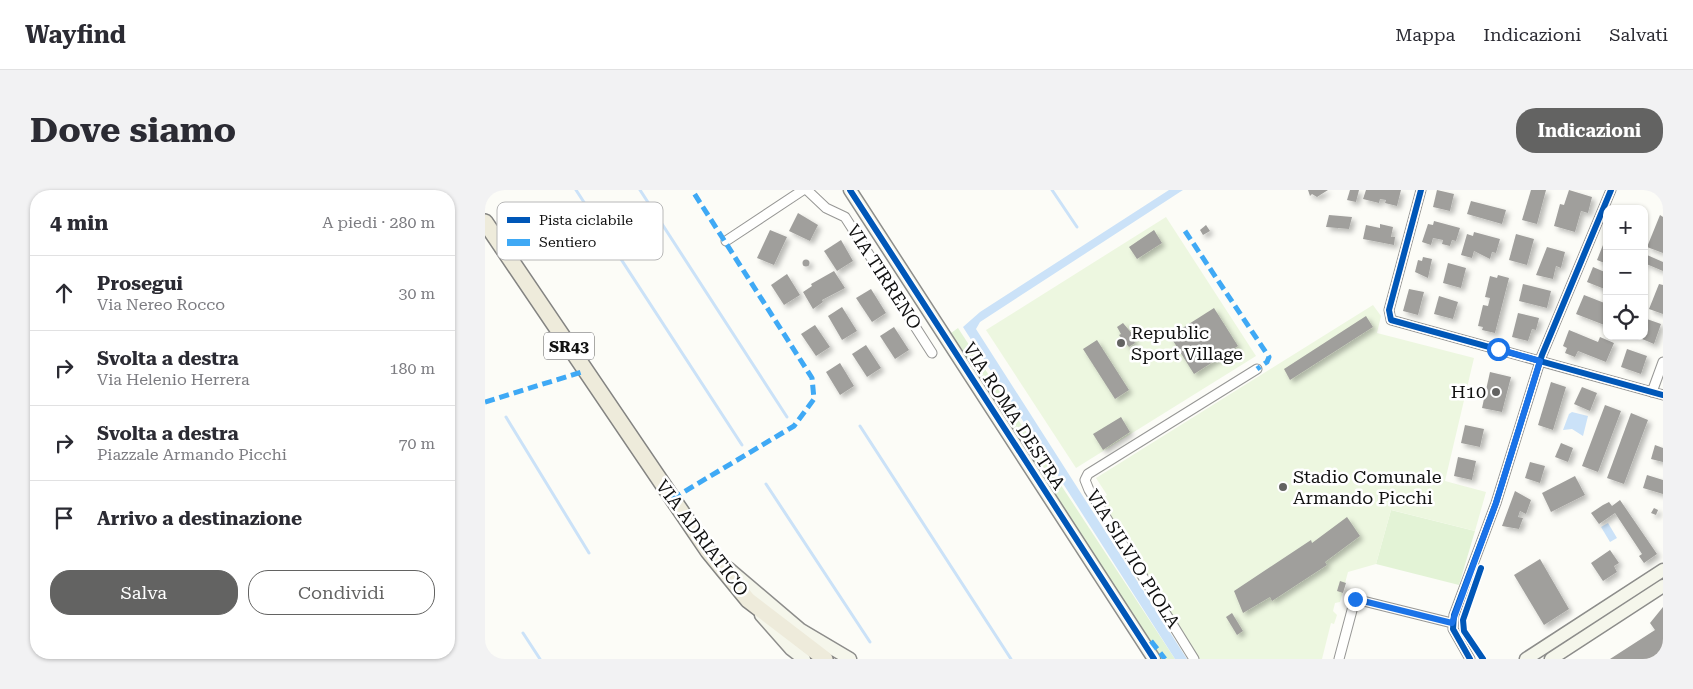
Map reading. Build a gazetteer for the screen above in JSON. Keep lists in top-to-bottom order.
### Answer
{
  "streets": {
    "main road": ["SR43", "VIA ROMA DESTRA", "VIA ADRIATICO"],
    "street": ["VIA TIRRENO", "VIA SILVIO PIOLA"]
  },
  "places": ["Republic Sport Village", "H10", "Stadio Comunale Armando Picchi"],
  "legend": ["Pista ciclabile", "Sentiero"],
  "page": {
    "header": "Wayfind",
    "nav": ["Mappa", "Indicazioni", "Salvati"],
    "buttons": [
      "Indicazioni",
      ["Salva", "Condividi"]
    ],
    "title": "Dove siamo",
    "heading": ["4 min", "A piedi · 280 m"],
    "map_buttons": ["+", "−"],
    "list": [
      ["Prosegui", "Via Nereo Rocco", "30 m"],
      ["Svolta a destra", "Via Helenio Herrera", "180 m"],
      ["Svolta a destra", "Piazzale Armando Picchi", "70 m"],
      "Arrivo a destinazione"
    ]
  }
}
